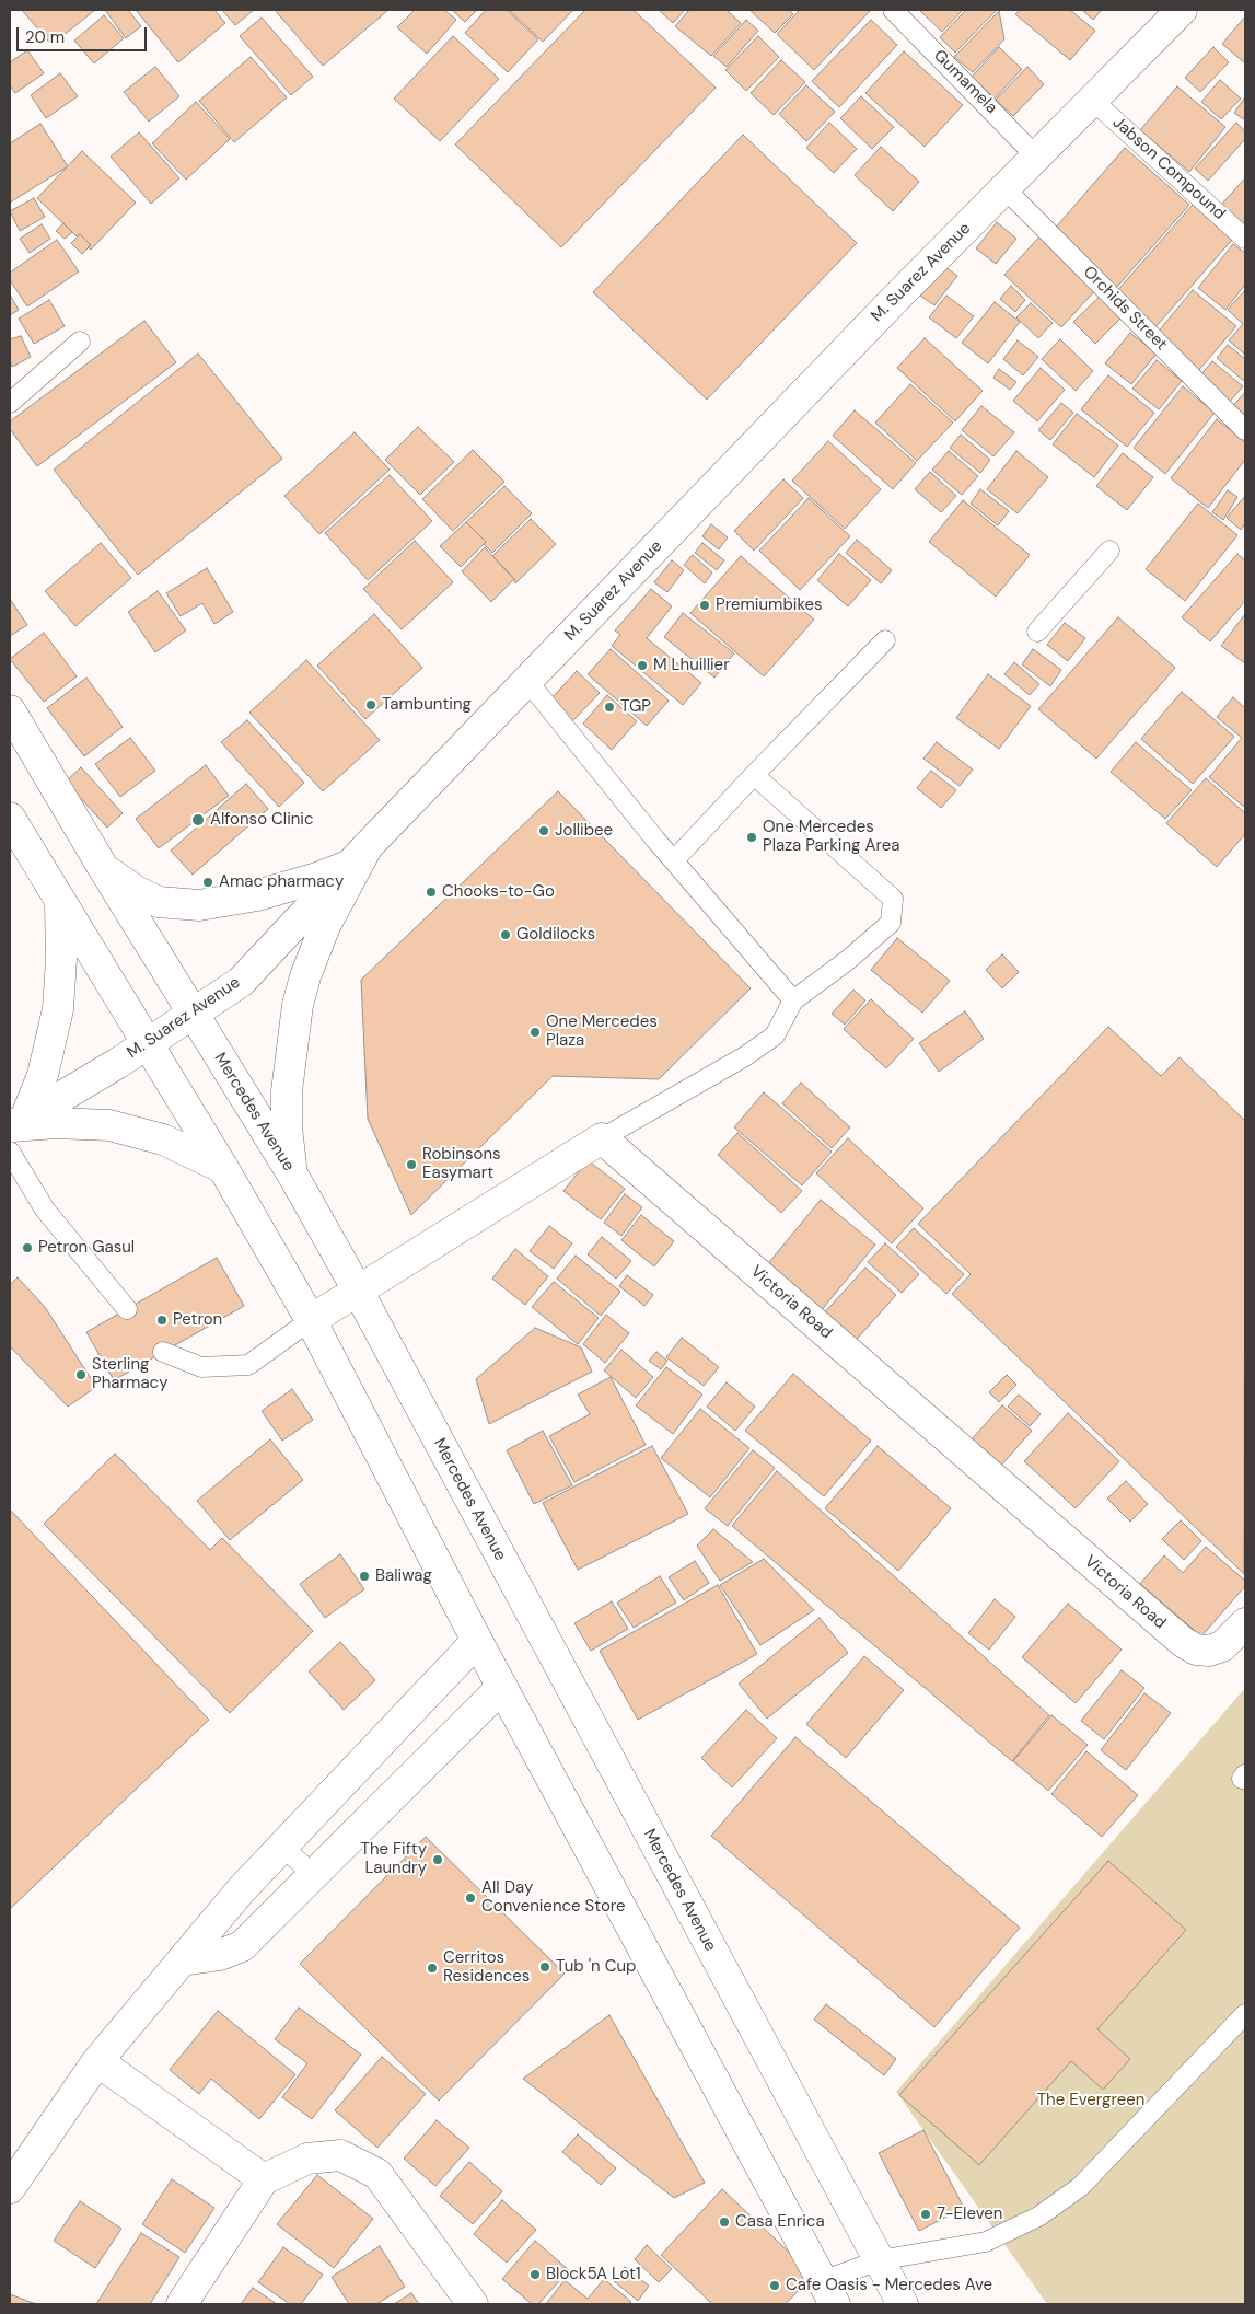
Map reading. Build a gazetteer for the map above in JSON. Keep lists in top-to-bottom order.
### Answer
{
  "streets": {
    "street": ["M. Suarez Avenue", "Mercedes Avenue", "Victoria Road"],
    "lane": ["Gumamela", "Jabson Compound", "Orchids Street"]
  },
  "crossings": [
    ["Gumamela", "M. Suarez Avenue"],
    ["Jabson Compound", "M. Suarez Avenue"],
    ["M. Suarez Avenue", "Orchids Street"],
    ["M. Suarez Avenue", "Mercedes Avenue"]
  ],
  "parks": ["The Evergreen"],
  "places": [
    "Premiumbikes",
    "M Lhuillier",
    "Tambunting",
    "TGP",
    "Alfonso Clinic",
    "Jollibee",
    "One Mercedes Plaza Parking Area",
    "Amac pharmacy",
    "Chooks-to-Go",
    "Goldilocks",
    "One Mercedes Plaza",
    "Robinsons Easymart",
    "Petron Gasul",
    "Petron",
    "Sterling Pharmacy",
    "Baliwag",
    "The Fifty Laundry",
    "All Day Convenience Store",
    "Tub 'n Cup",
    "Cerritos Residences",
    "7-Eleven",
    "Casa Enrica",
    "Block5A Lot1",
    "Cafe Oasis - Mercedes Ave"
  ],
  "scale_bar": "20 m"
}
